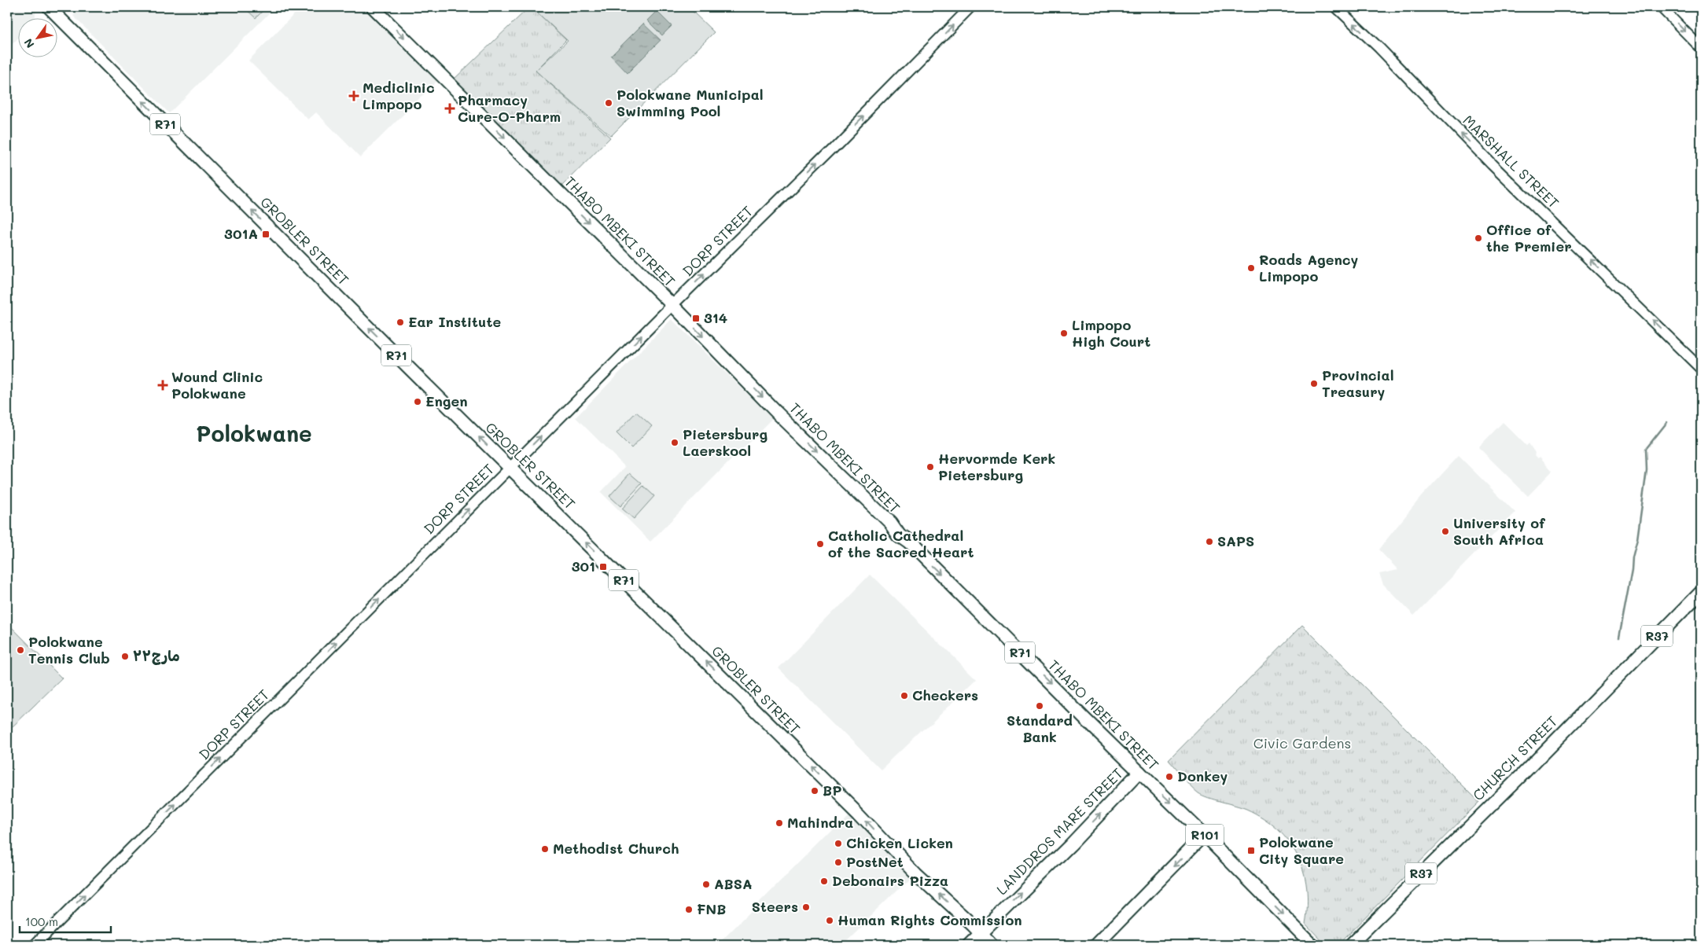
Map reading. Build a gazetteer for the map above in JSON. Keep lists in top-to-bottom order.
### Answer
{
  "streets": {
    "main road": [
      "R71",
      "THABO MBEKI STREET",
      "GROBLER STREET",
      "R37",
      "CHURCH STREET",
      "LANDDROS MARE STREET",
      "R101"
    ],
    "street": ["MARSHALL STREET", "DORP STREET"]
  },
  "crossings": [
    ["THABO MBEKI STREET", "DORP STREET"],
    ["THABO MBEKI STREET", "LANDDROS MARE STREET"],
    ["THABO MBEKI STREET", "R101"],
    ["GROBLER STREET", "DORP STREET"],
    ["GROBLER STREET", "LANDDROS MARE STREET"]
  ],
  "one_way": [
    "MARSHALL STREET",
    "THABO MBEKI STREET",
    "GROBLER STREET",
    "DORP STREET"
  ],
  "districts": ["Polokwane"],
  "parks": ["Civic Gardens"],
  "places": {
    "health": ["Mediclinic Limpopo", "Pharmacy Cure-O-Pharm", "Wound Clinic Polokwane"],
    "other": [
      "Polokwane Municipal Swimming Pool",
      "Office of the Premier",
      "Roads Agency Limpopo",
      "Ear Institute",
      "Limpopo High Court",
      "Provincial Treasury",
      "Engen",
      "Pietersburg Laerskool",
      "Hervormde Kerk Pietersburg",
      "University of South Africa",
      "SAPS",
      "Catholic Cathedral of the Sacred Heart",
      "Polokwane Tennis Club",
      "۲۲مارچ",
      "Checkers",
      "Standard Bank",
      "Donkey",
      "BP",
      "Mahindra",
      "Chicken Licken",
      "Methodist Church",
      "PostNet",
      "Debonairs Pizza",
      "ABSA",
      "Steers",
      "FNB",
      "Human Rights Commission"
    ],
    "transit": [
      "301A",
      "314",
      "301",
      "Polokwane City Square"
    ]
  },
  "scale_bar": "100 m",
  "north": "bottom left"
}
